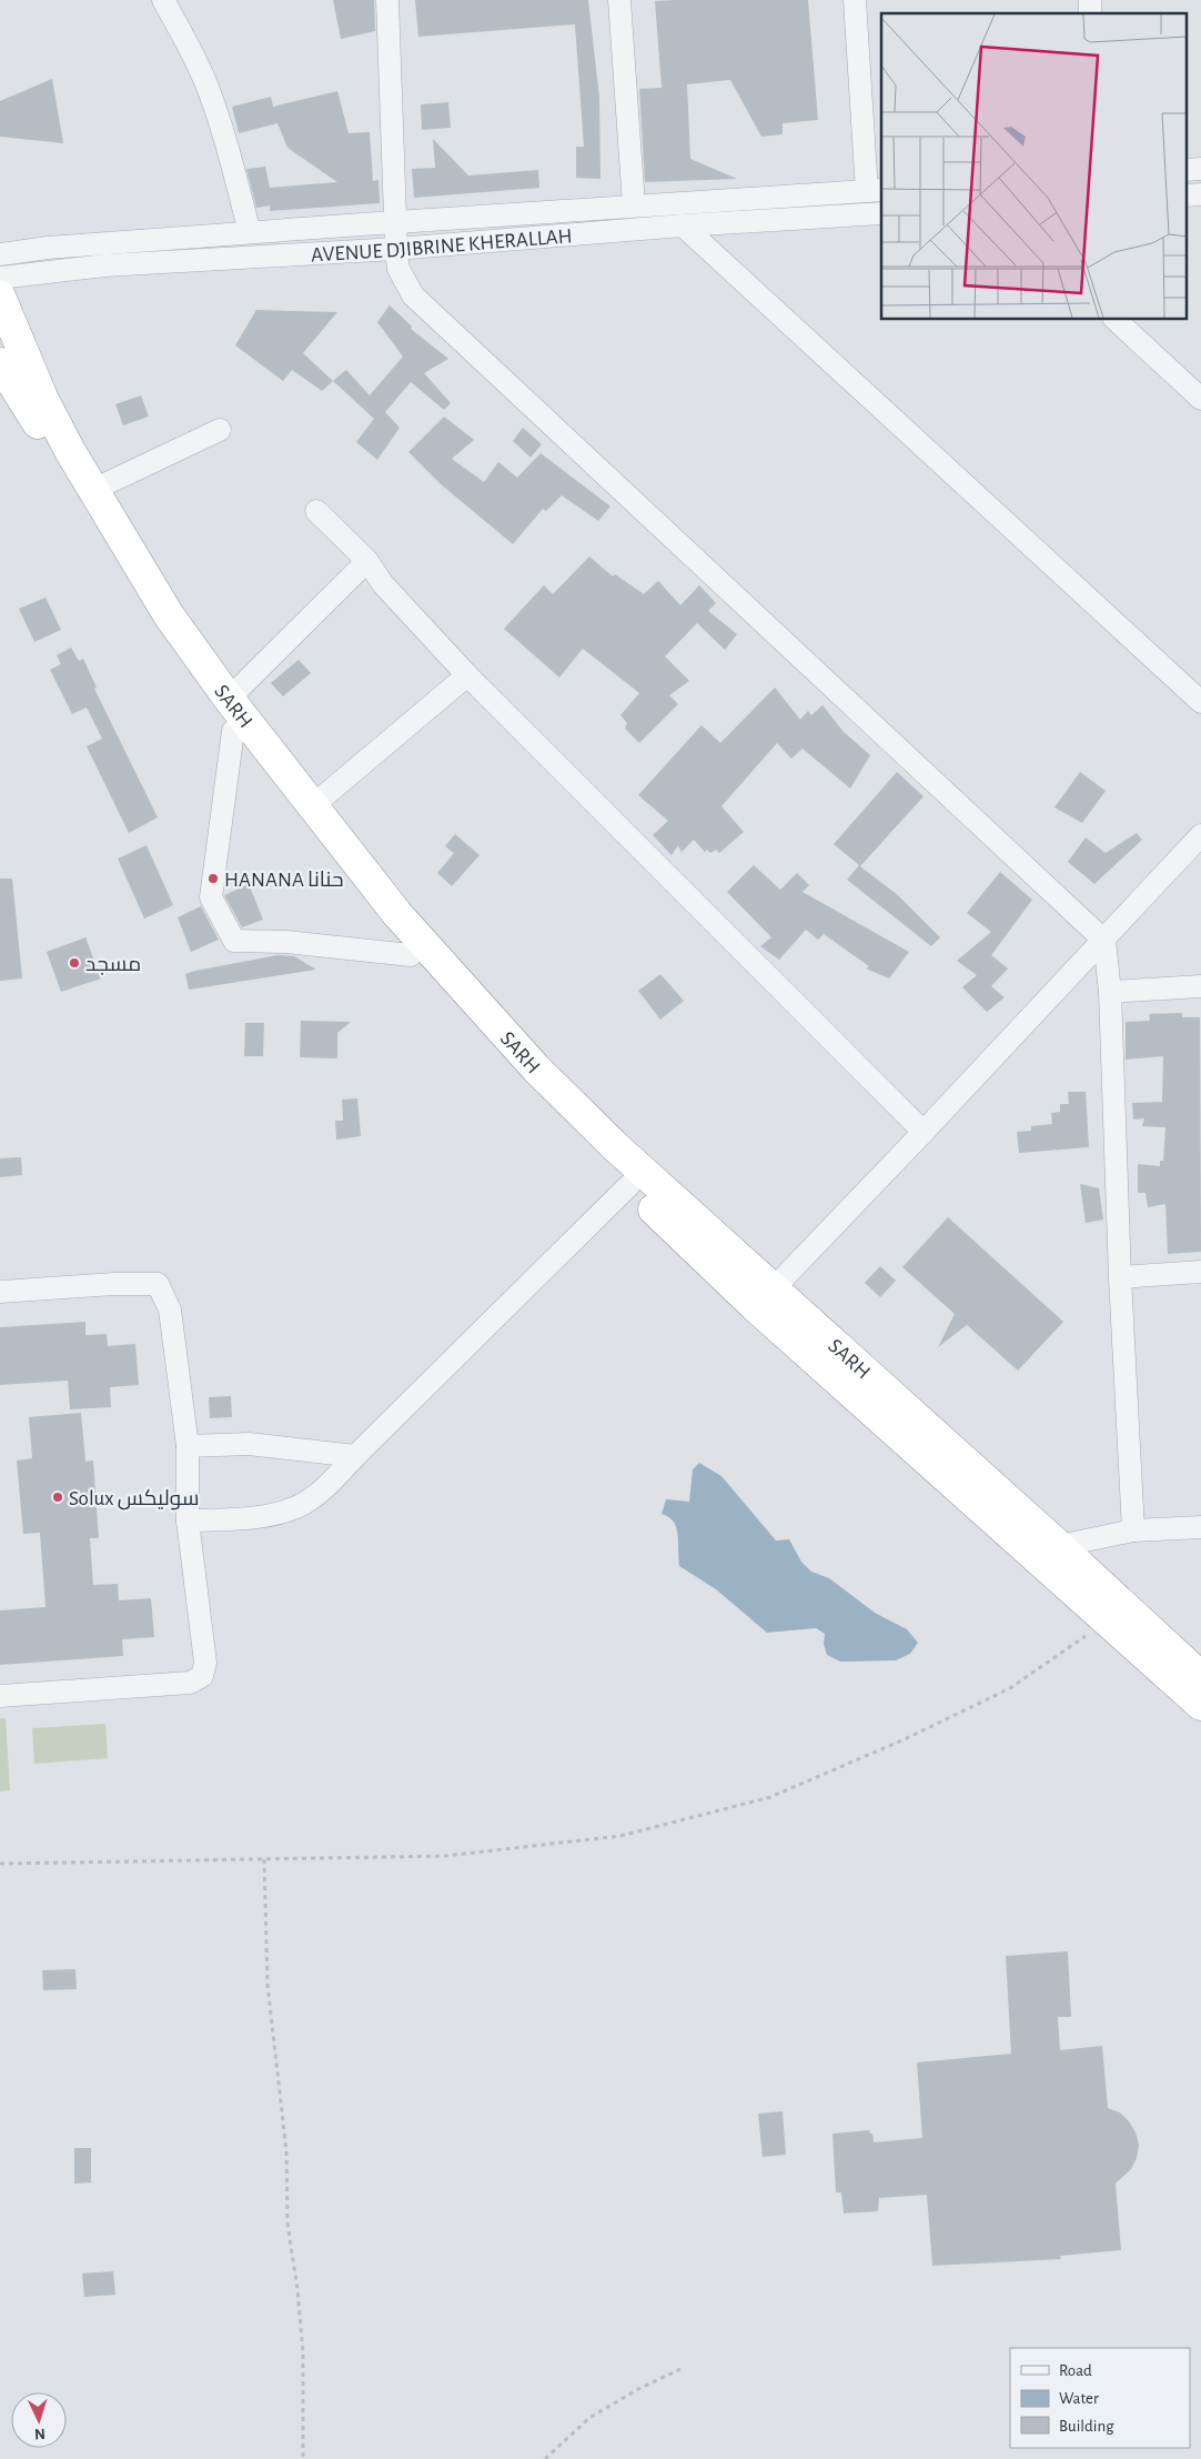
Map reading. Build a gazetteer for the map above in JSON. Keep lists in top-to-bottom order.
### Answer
{
  "streets": {
    "highway": ["SARH"],
    "street": ["AVENUE DJIBRINE KHERALLAH"]
  },
  "places": ["HANANA حنانا", "مسجد", "Solux سوليكس"],
  "legend": ["Road", "Water", "Building"],
  "north": "bottom"
}
